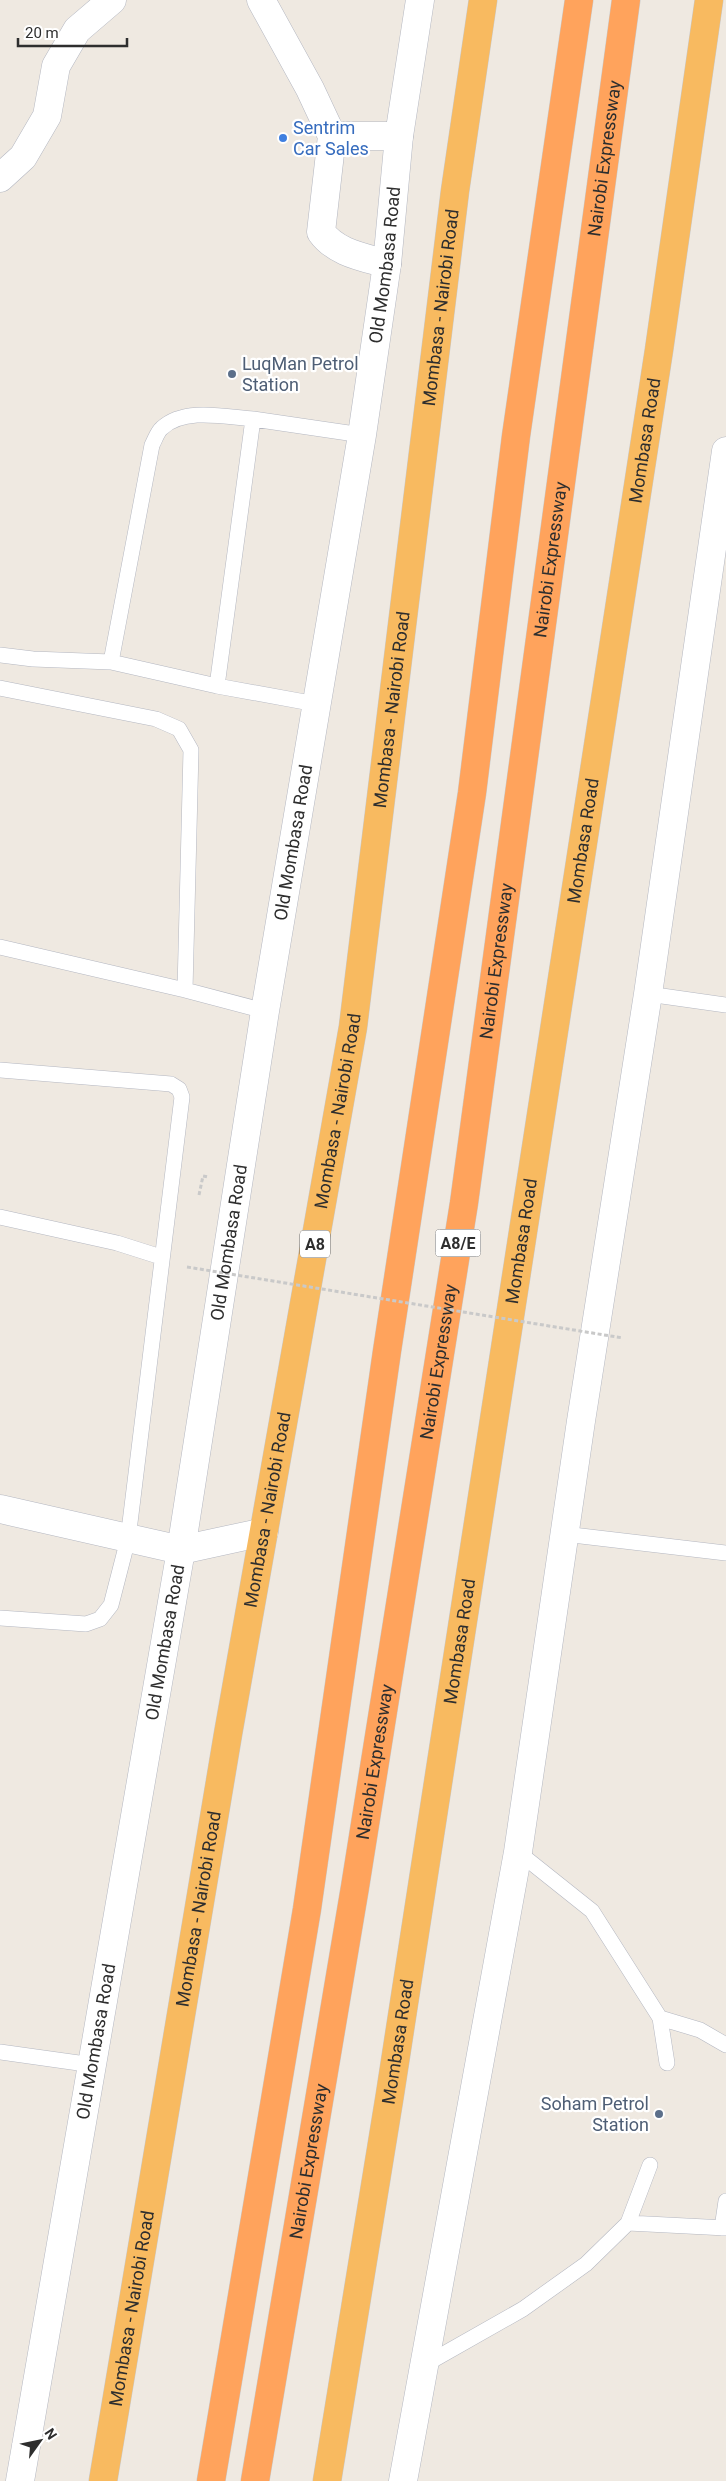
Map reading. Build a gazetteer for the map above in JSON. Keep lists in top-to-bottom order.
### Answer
{
  "streets": {
    "highway": [
      "Nairobi Expressway",
      "Mombasa - Nairobi Road",
      "Mombasa Road",
      "A8/E",
      "A8"
    ],
    "street": ["Old Mombasa Road"]
  },
  "places": ["Sentrim Car Sales", "LuqMan Petrol Station", "Soham Petrol Station"],
  "scale_bar": "20 m",
  "north": "top right"
}
